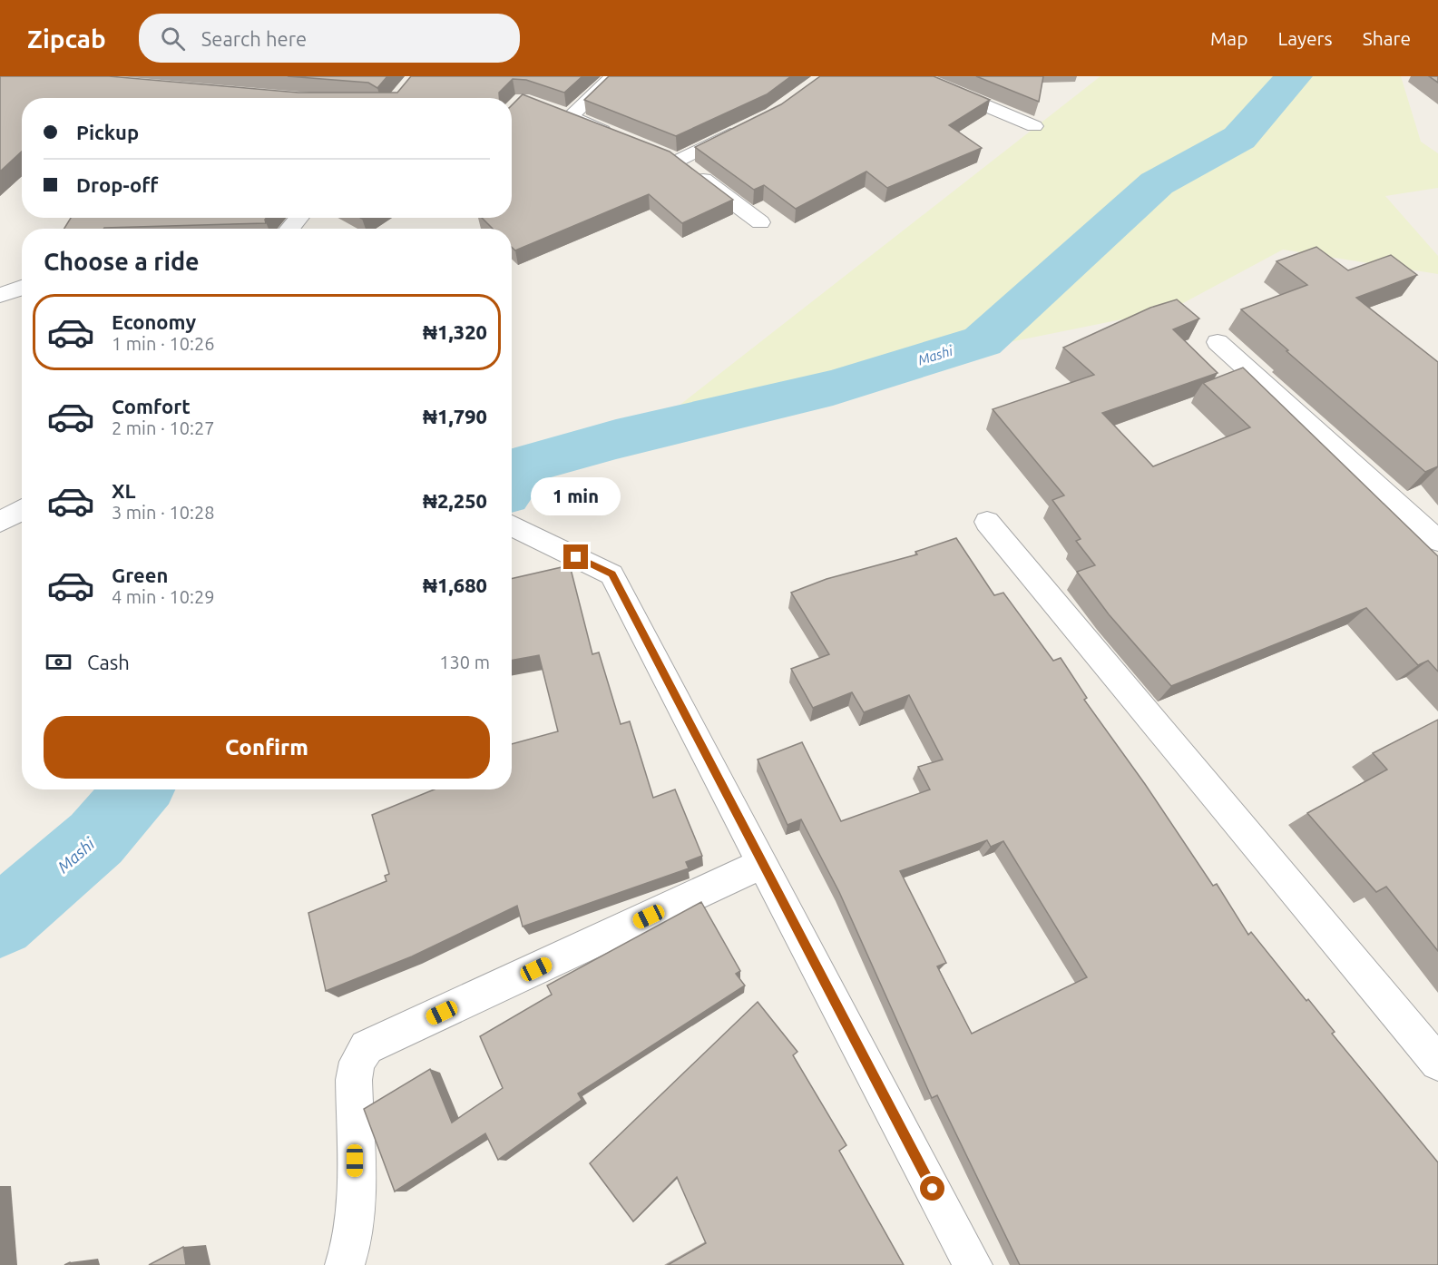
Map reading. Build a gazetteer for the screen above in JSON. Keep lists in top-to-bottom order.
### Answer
{
  "water": ["Mashi"],
  "page": {
    "header": "Zipcab",
    "search": "Search here",
    "nav": ["Map", "Layers", "Share"],
    "banner": ["Pickup", "Drop-off"],
    "heading": "Choose a ride",
    "list": [
      {
        "name": "Economy",
        "note": "1 min · 10:26",
        "value": "₦1,320"
      },
      {
        "name": "Comfort",
        "note": "2 min · 10:27",
        "value": "₦1,790"
      },
      {
        "name": "XL",
        "note": "3 min · 10:28",
        "value": "₦2,250"
      },
      {
        "name": "Green",
        "note": "4 min · 10:29",
        "value": "₦1,680"
      }
    ],
    "bubble": "1 min",
    "pay": ["Cash", "130 m"],
    "buttons": "Confirm"
  }
}
